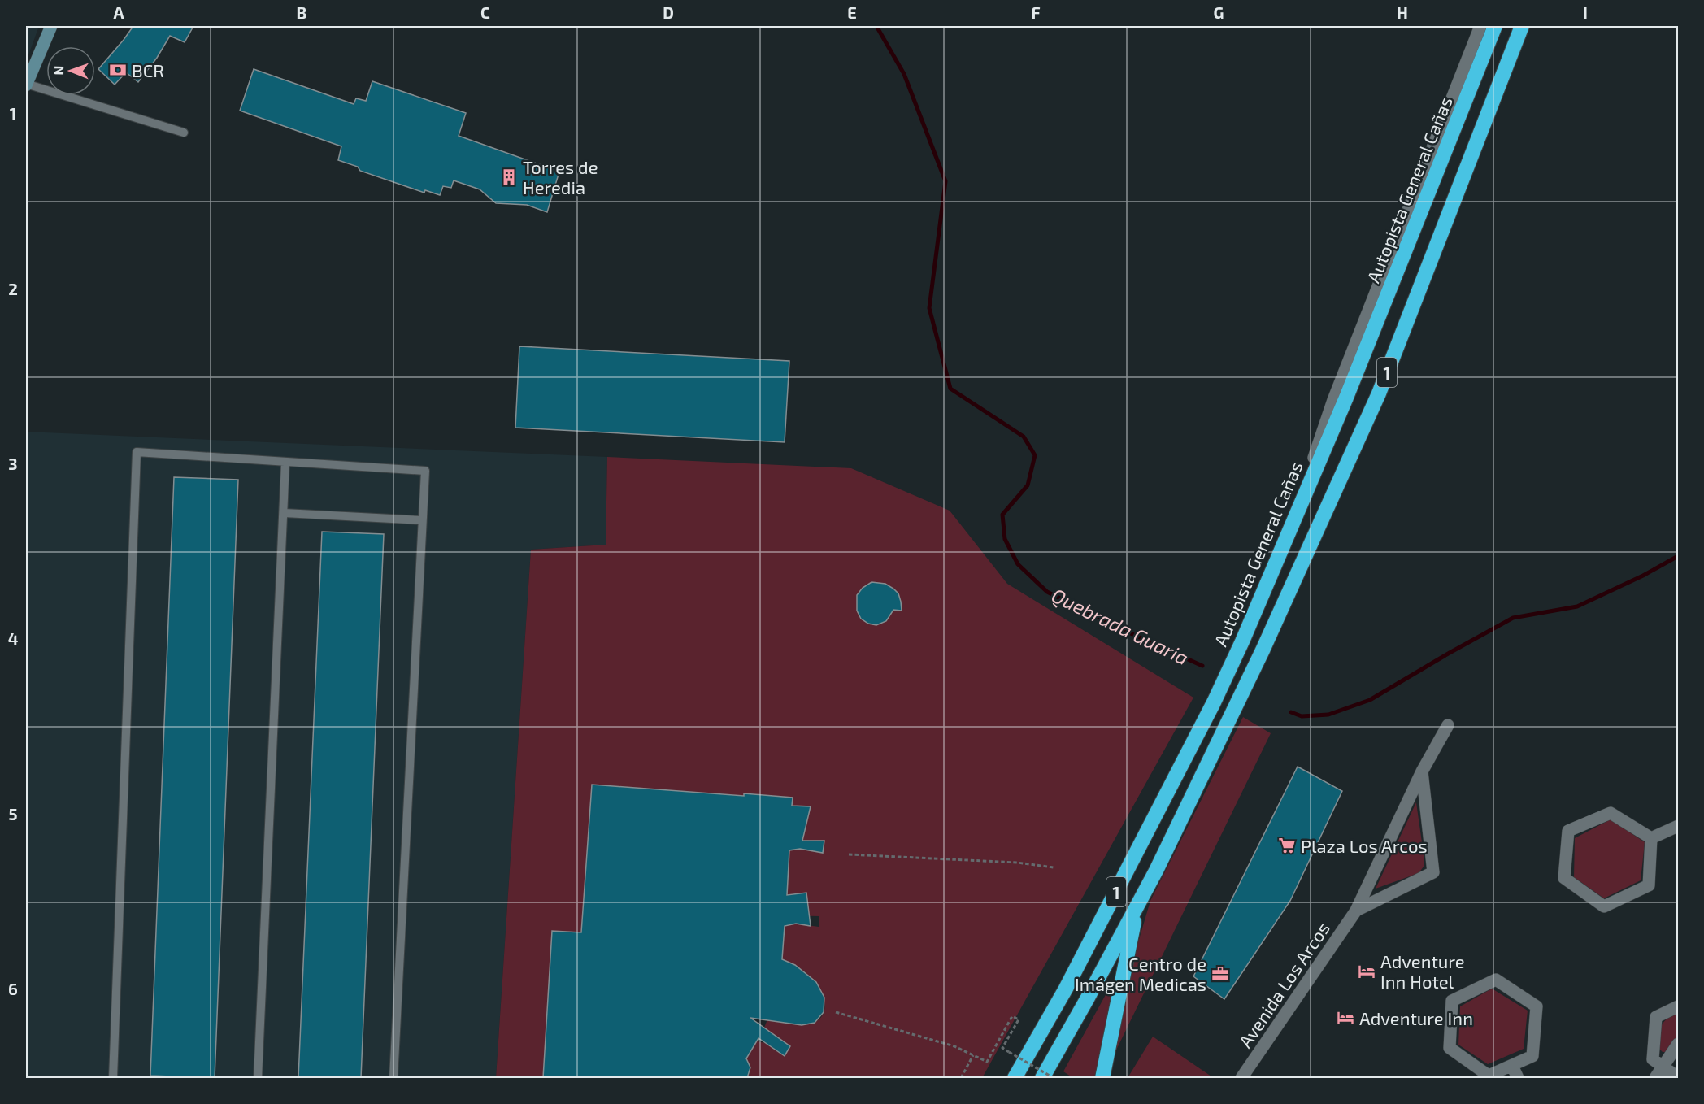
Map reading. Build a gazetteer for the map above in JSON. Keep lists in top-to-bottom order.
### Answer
{
  "streets": {
    "highway": ["Autopista General Cañas", "1"],
    "street": ["Avenida Los Arcos"]
  },
  "water": ["Quebrada Guaria"],
  "places": {
    "bank": ["BCR"],
    "building": ["Torres de Heredia"],
    "supermarket": ["Plaza Los Arcos"],
    "hotel": ["Adventure Inn Hotel", "Adventure Inn"],
    "office": ["Centro de Imágen Medicas"]
  },
  "north": "left",
  "grid": {
    "columns": [
      "A",
      "B",
      "C",
      "D",
      "E",
      "F",
      "G",
      "H",
      "I"
    ],
    "rows": [
      "1",
      "2",
      "3",
      "4",
      "5",
      "6"
    ]
  }
}
